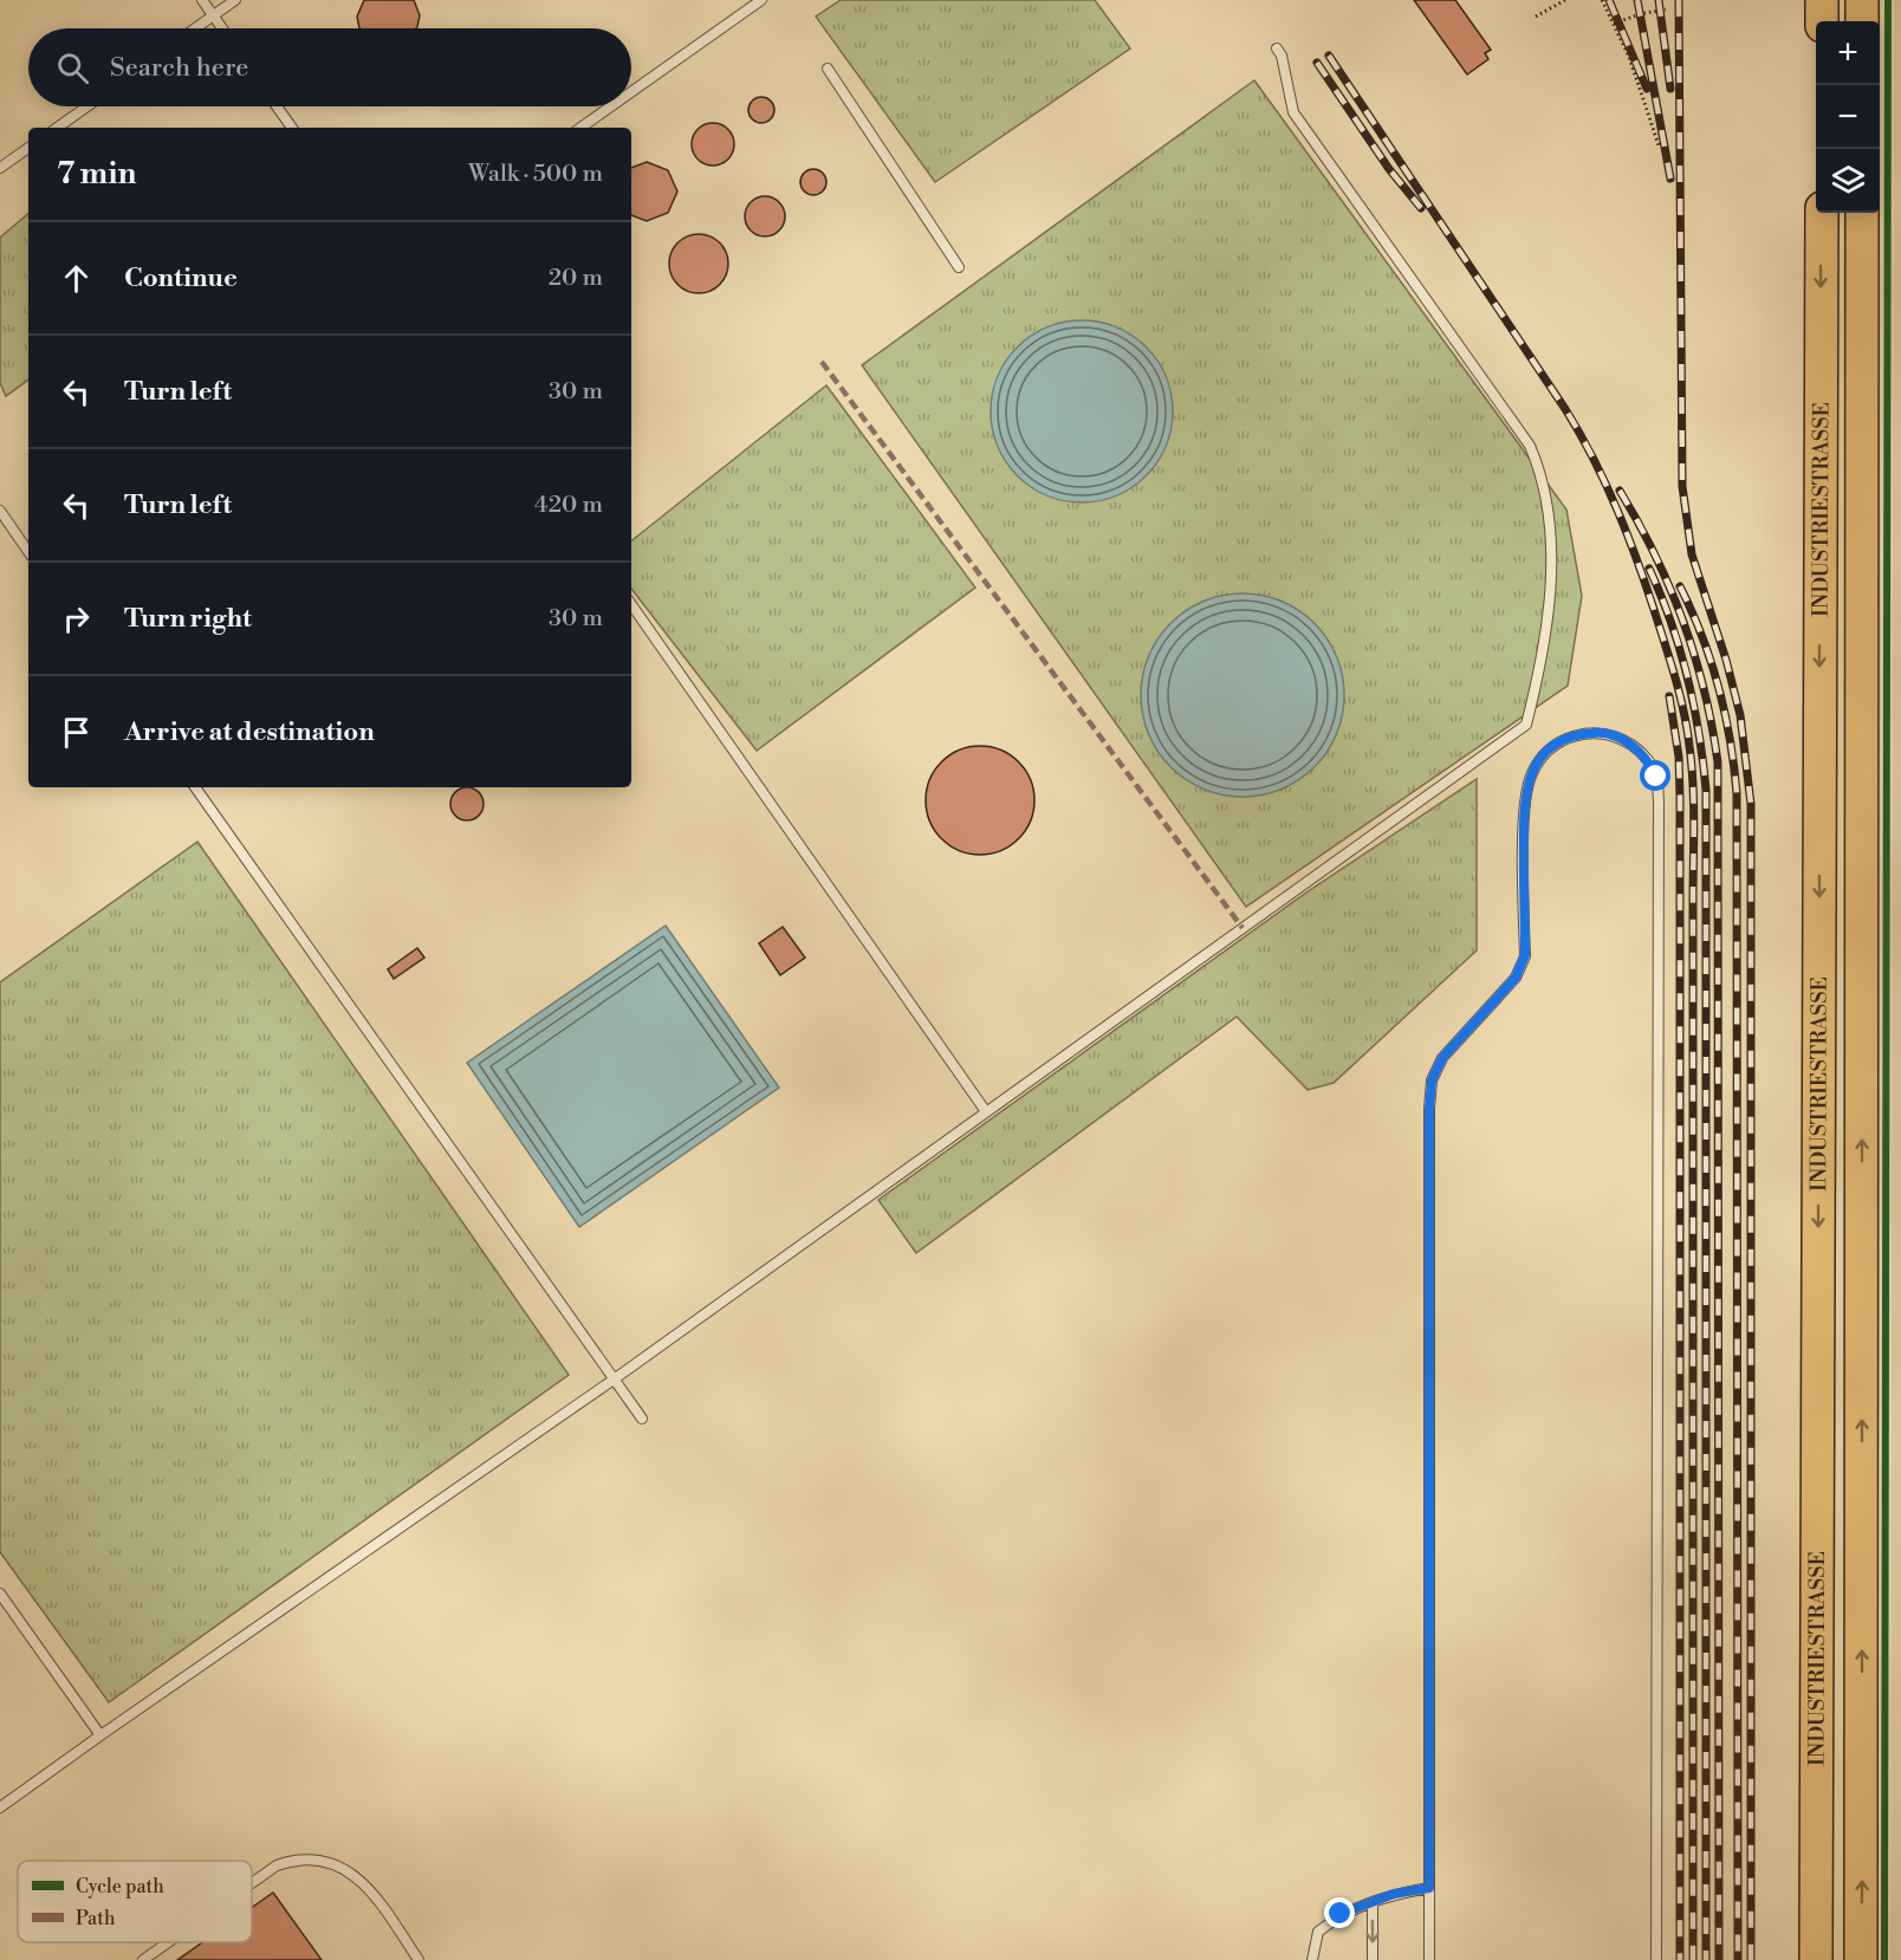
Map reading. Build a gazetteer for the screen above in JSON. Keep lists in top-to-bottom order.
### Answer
{
  "streets": {
    "highway": ["INDUSTRIESTRASSE"]
  },
  "legend": ["Cycle path", "Path"],
  "page": {
    "map_buttons": ["+", "−"],
    "search": "Search here",
    "heading": ["7 min", "Walk · 500 m"],
    "list": [
      ["Continue", "20 m"],
      ["Turn left", "30 m"],
      ["Turn left", "420 m"],
      ["Turn right", "30 m"],
      "Arrive at destination"
    ]
  }
}
